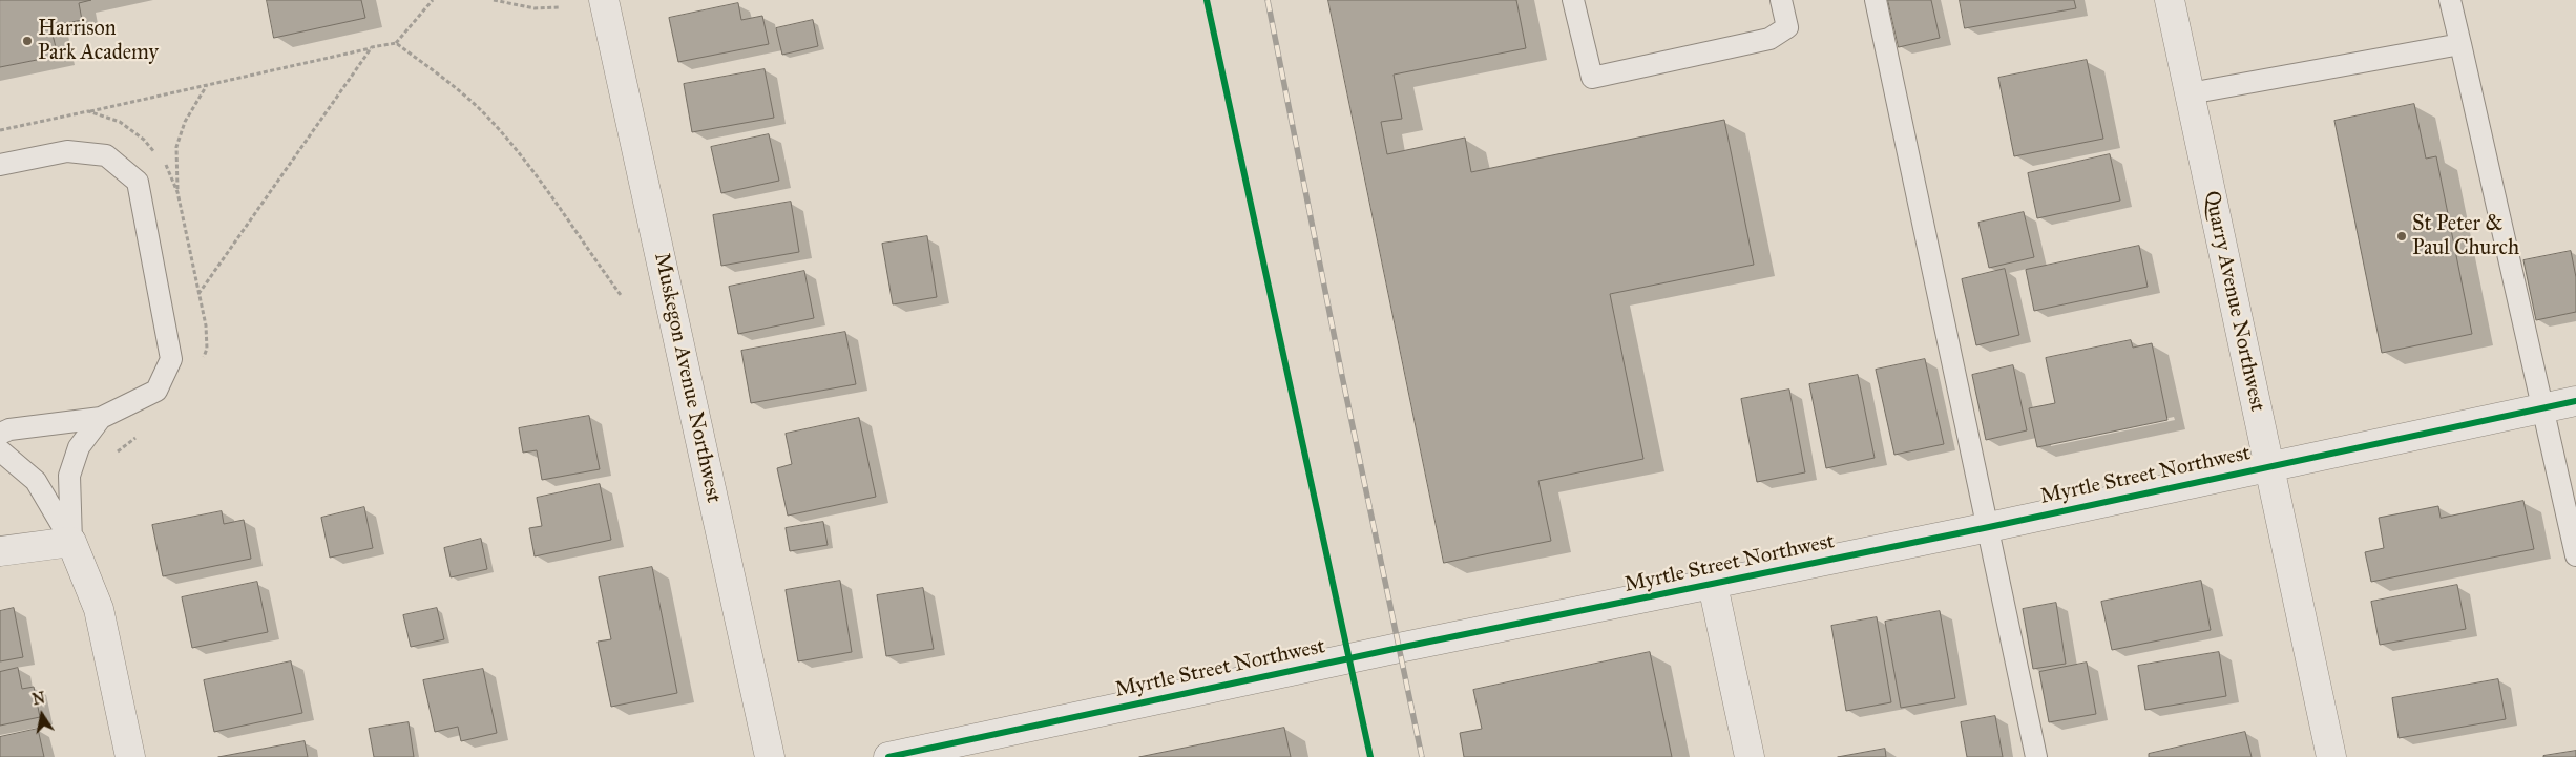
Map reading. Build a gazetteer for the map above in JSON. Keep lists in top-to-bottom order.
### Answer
{
  "streets": {
    "street": ["Quarry Avenue Northwest", "Muskegon Avenue Northwest", "Myrtle Street Northwest"]
  },
  "crossings": [
    ["Quarry Avenue Northwest", "Myrtle Street Northwest"]
  ],
  "places": ["Harrison Park Academy", "St Peter & Paul Church"],
  "north": "top"
}
